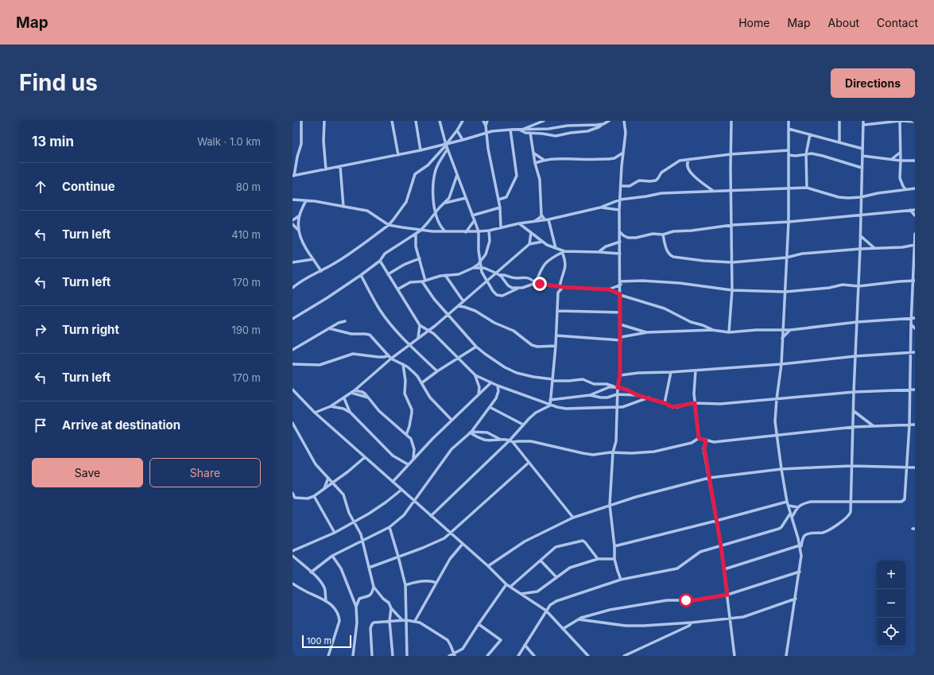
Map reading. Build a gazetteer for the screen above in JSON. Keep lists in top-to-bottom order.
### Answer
{
  "scale_bar": "100 m",
  "page": {
    "header": "Map",
    "nav": [
      "Home",
      "Map",
      "About",
      "Contact"
    ],
    "buttons": [
      "Directions",
      ["Save", "Share"]
    ],
    "title": "Find us",
    "heading": ["13 min", "Walk · 1.0 km"],
    "list": [
      ["Continue", "80 m"],
      ["Turn left", "410 m"],
      ["Turn left", "170 m"],
      ["Turn right", "190 m"],
      ["Turn left", "170 m"],
      "Arrive at destination"
    ],
    "map_buttons": ["+", "−"],
    "scale": "100 m"
  }
}
